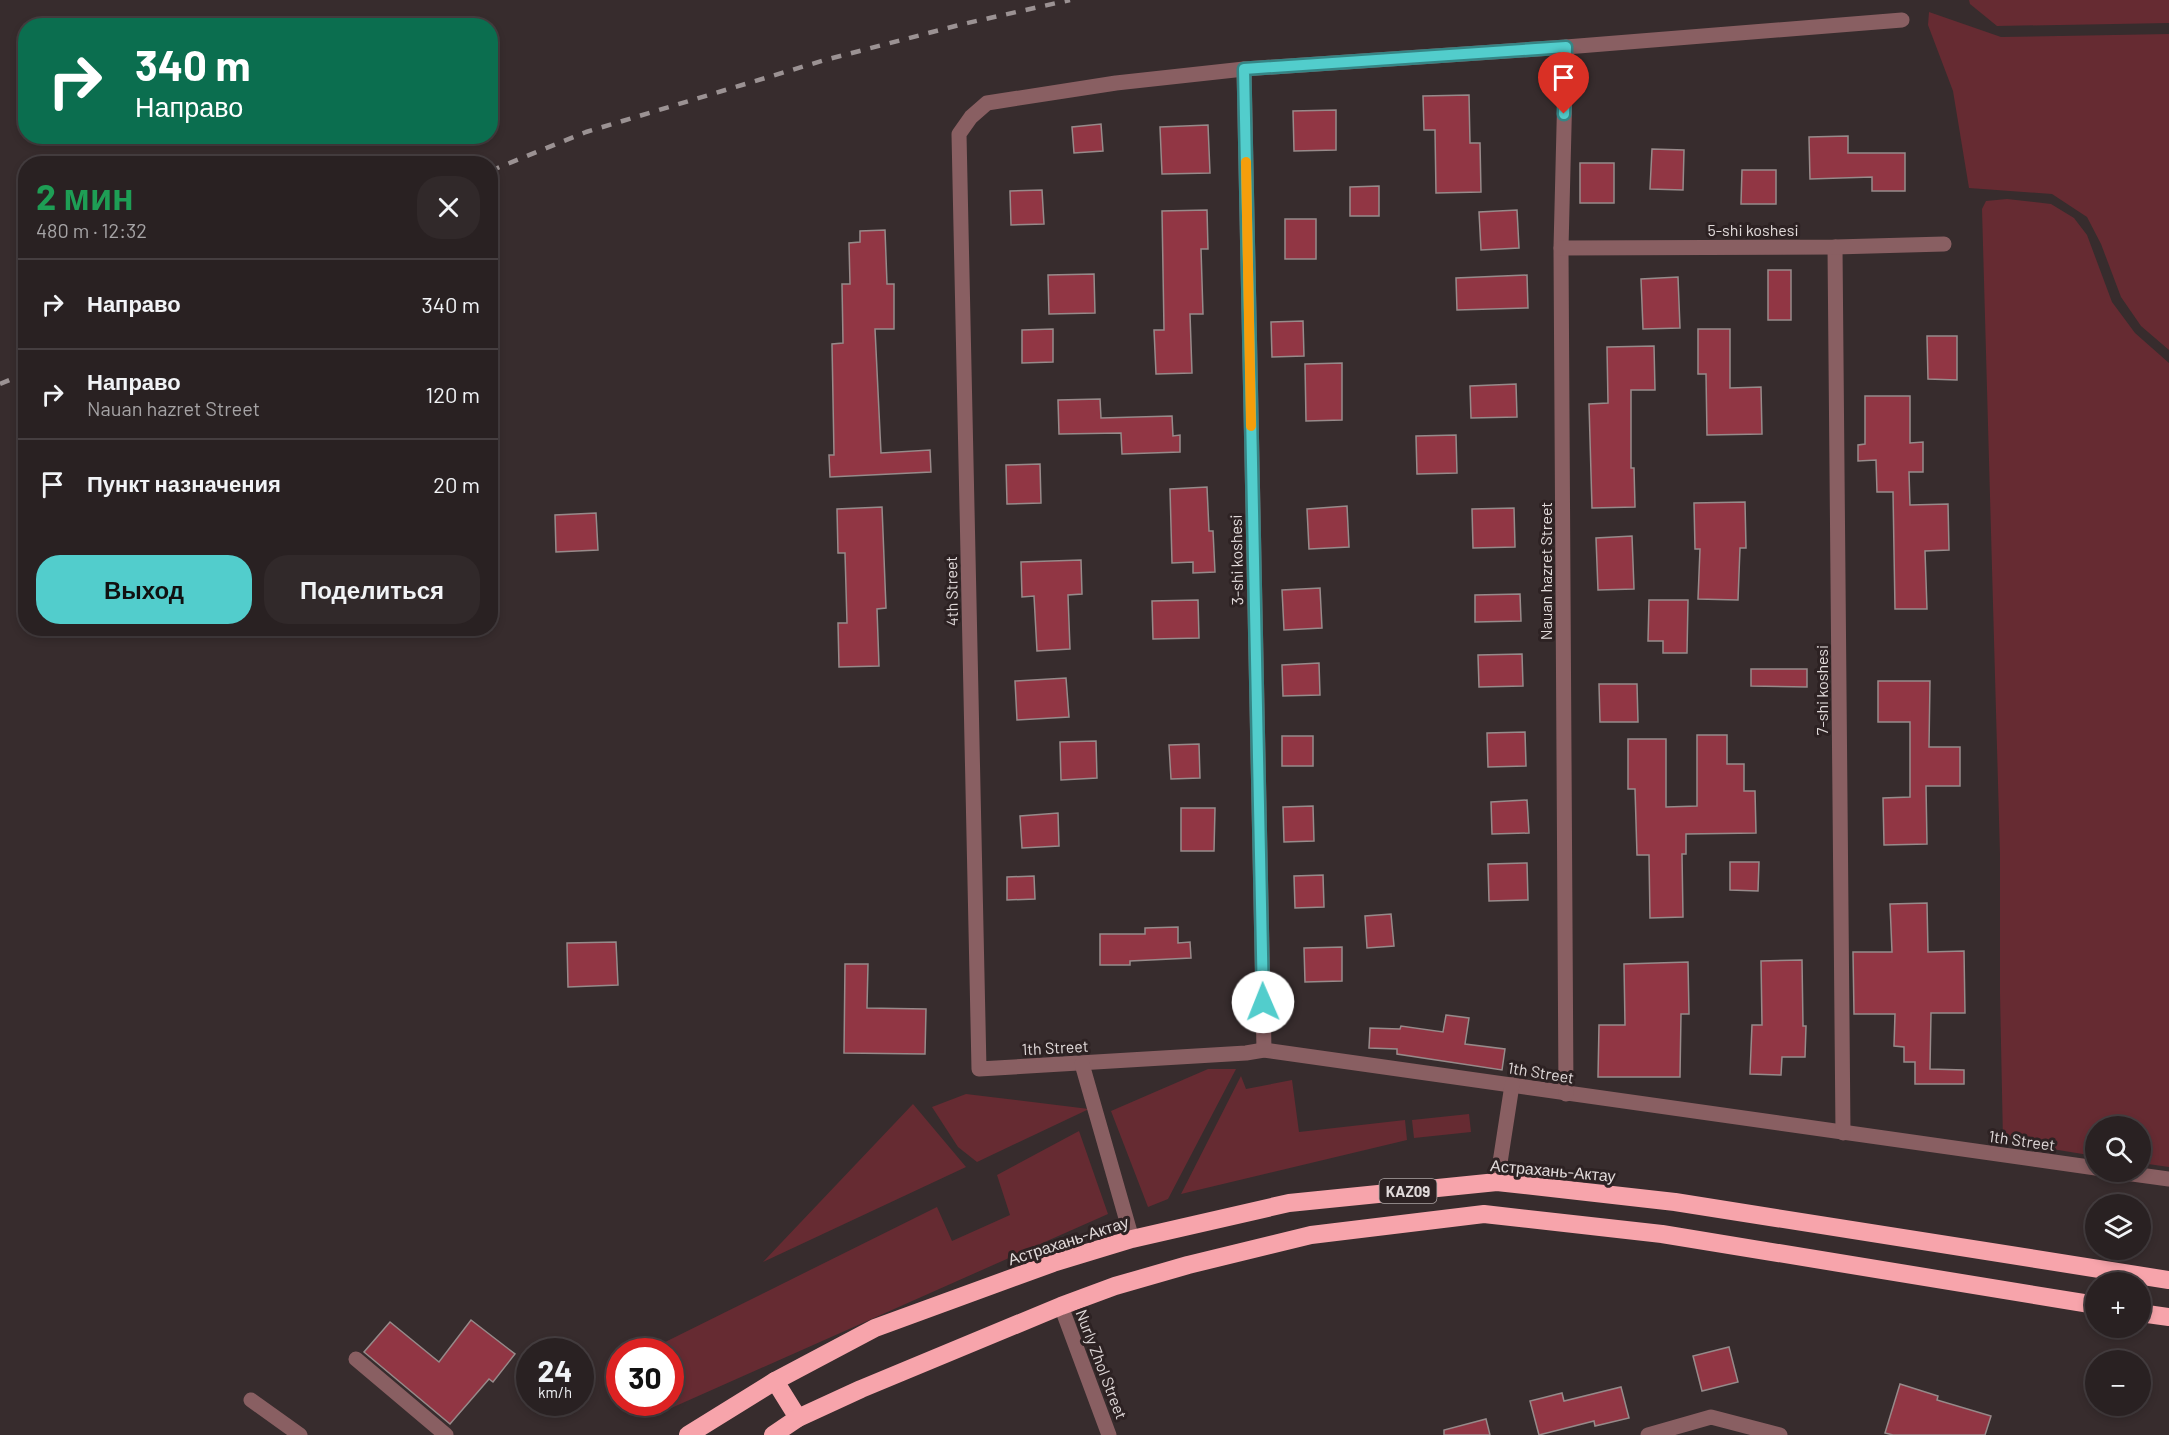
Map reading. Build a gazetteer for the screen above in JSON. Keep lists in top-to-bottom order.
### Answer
{
  "streets": {
    "highway": ["Астрахань-Актау", "KAZ09"],
    "street": [
      "5-shi koshesi",
      "3-shi koshesi",
      "Nauan hazret Street",
      "4th Street",
      "7-shi koshesi",
      "1th Street",
      "Nurly Zhol Street"
    ]
  },
  "crossings": [
    ["5-shi koshesi", "Nauan hazret Street"],
    ["5-shi koshesi", "7-shi koshesi"],
    ["3-shi koshesi", "4th Street"],
    ["3-shi koshesi", "1th Street"],
    ["Nauan hazret Street", "1th Street"],
    ["4th Street", "1th Street"],
    ["7-shi koshesi", "1th Street"],
    ["KAZ09", "Nurly Zhol Street"]
  ],
  "page": {
    "turn": ["340 m", "Направо"],
    "heading": ["2 мин", "480 m · 12:32"],
    "list": [
      {
        "name": "Направо",
        "value": "340 m"
      },
      {
        "name": "Направо",
        "note": "Nauan hazret Street",
        "value": "120 m"
      },
      {
        "name": "Пункт назначения",
        "value": "20 m"
      }
    ],
    "buttons": ["Выход", "Поделиться"],
    "map_buttons": ["+", "−"],
    "speed": "24 km/h",
    "limit": "30"
  }
}
